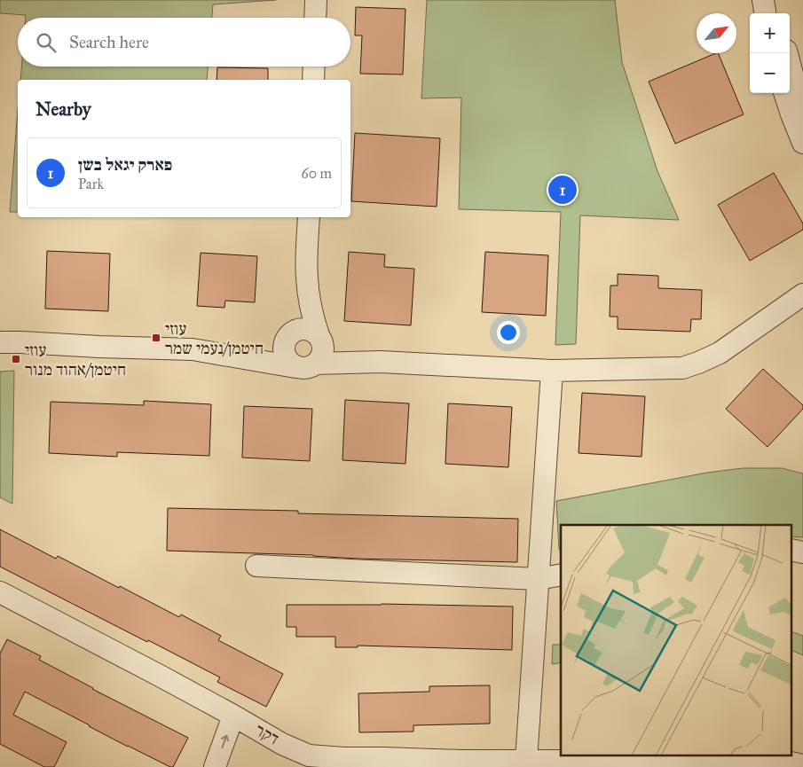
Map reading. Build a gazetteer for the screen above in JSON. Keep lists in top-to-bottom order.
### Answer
{
  "streets": {
    "street": ["דקר"]
  },
  "places": {
    "transit": ["עוזי חיטמן/נעמי שמר", "עוזי חיטמן/אהוד מנור"]
  },
  "north": "top right",
  "page": {
    "map_buttons": ["+", "−"],
    "search": "Search here",
    "heading": "Nearby",
    "list": [
      {
        "mark": "1",
        "name": "פארק יגאל בשן",
        "note": "Park",
        "value": "60 m"
      }
    ],
    "pins": "1"
  }
}
